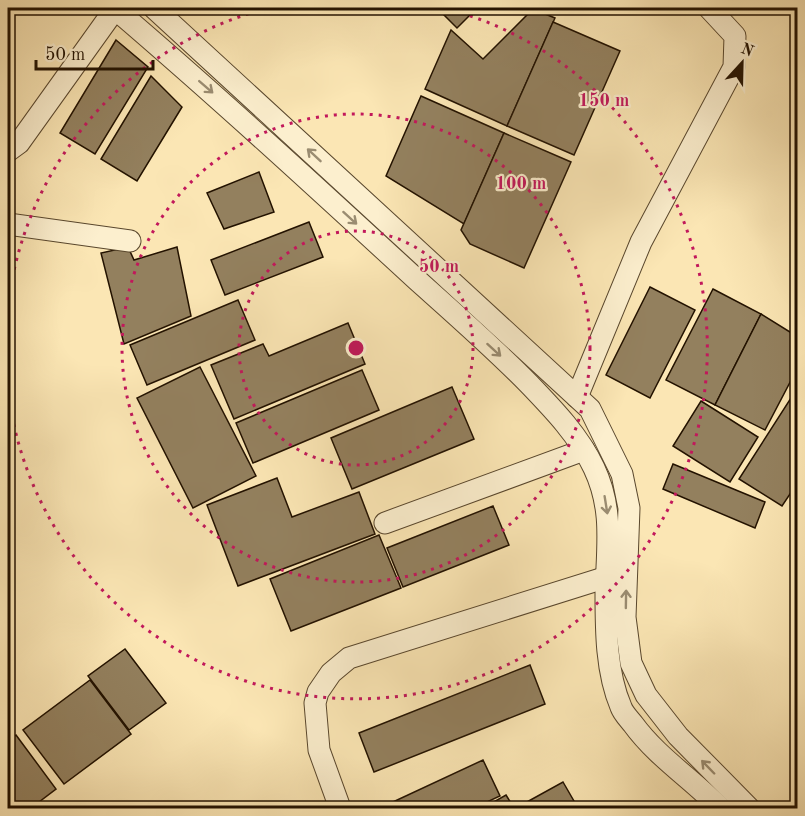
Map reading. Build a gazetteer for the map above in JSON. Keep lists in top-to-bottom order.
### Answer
{
  "scale_bar": "50 m",
  "north": "top",
  "rings": ["150 m", "100 m", "50 m"]
}
